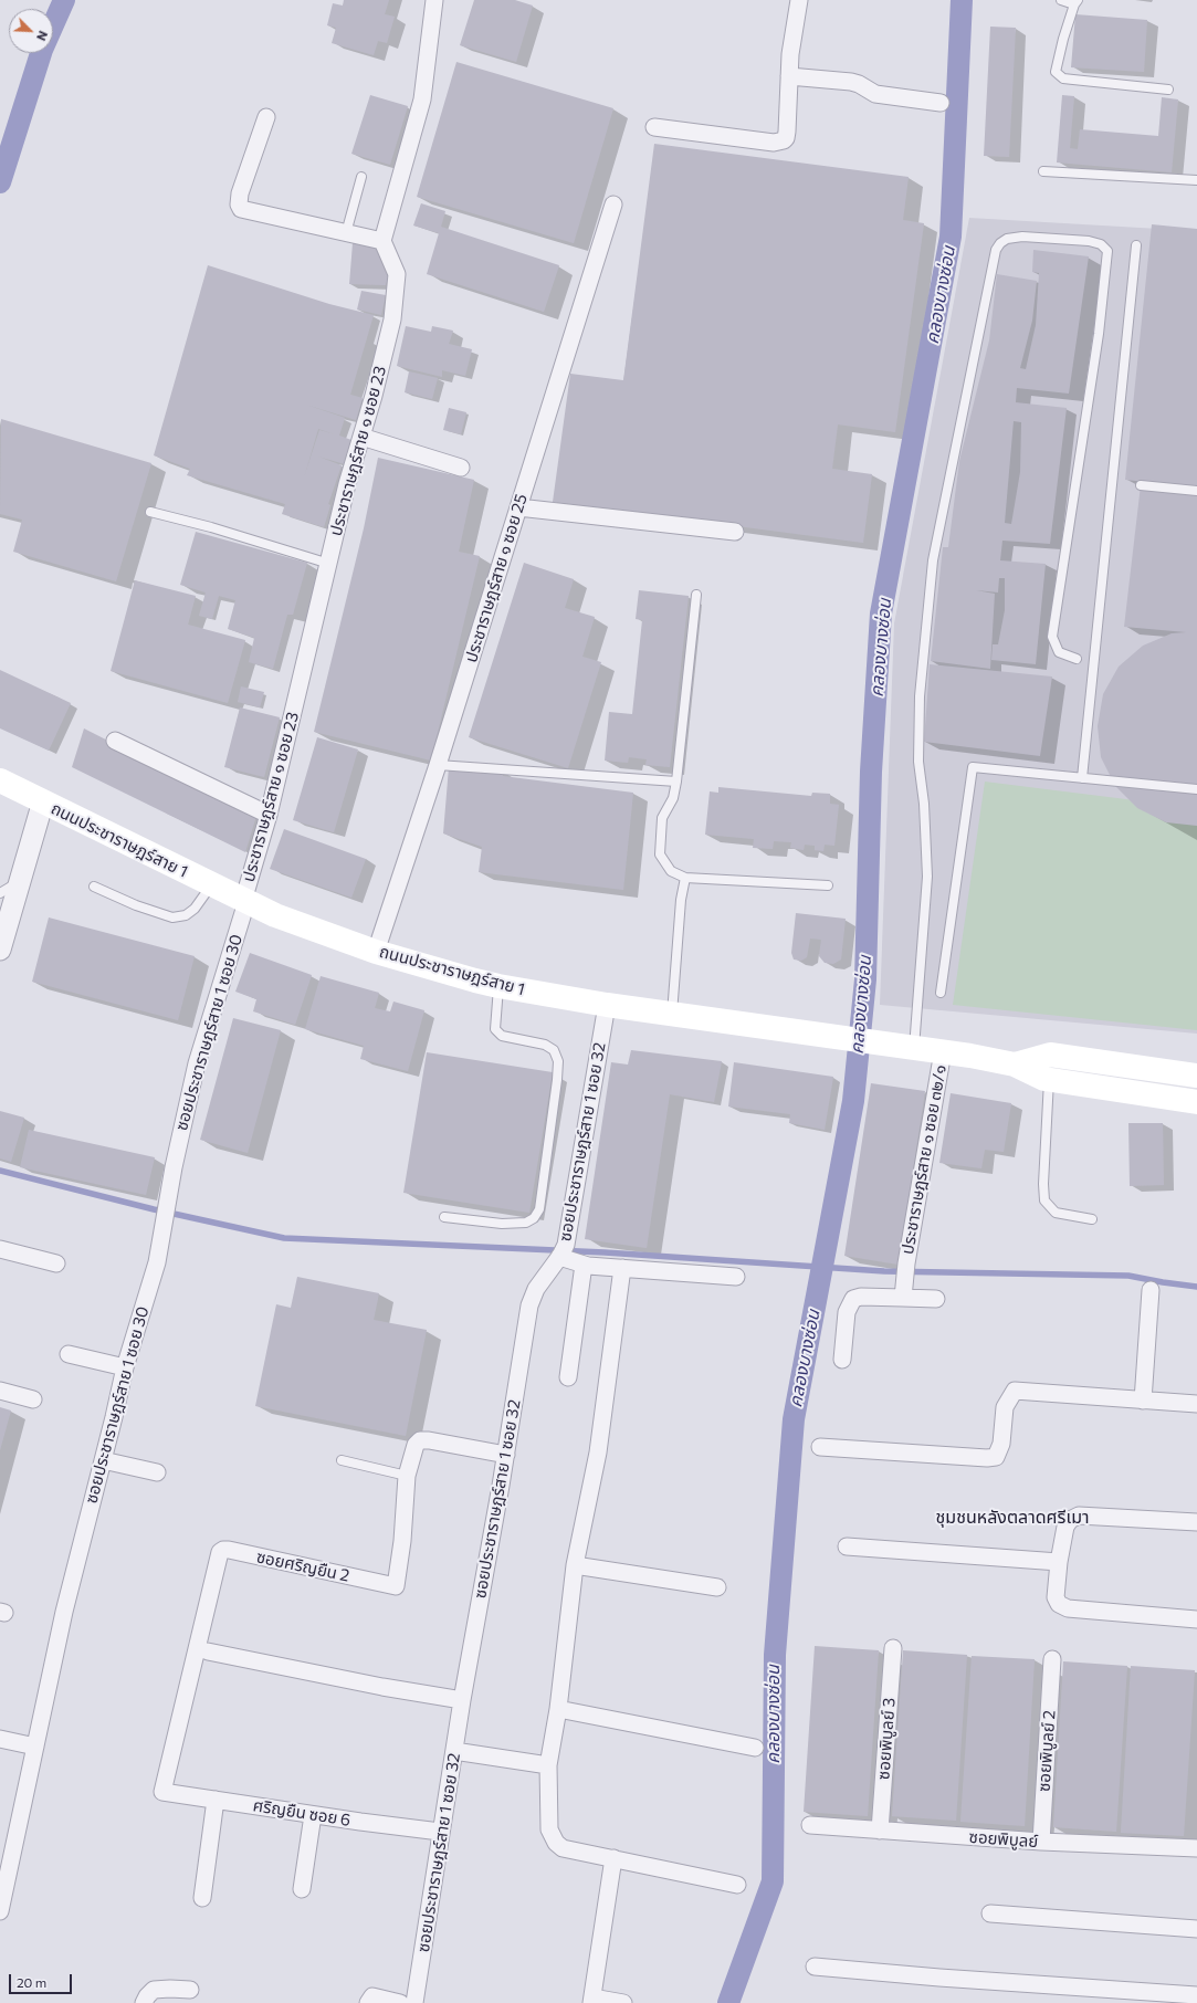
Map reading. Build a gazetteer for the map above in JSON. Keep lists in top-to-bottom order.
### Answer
{
  "streets": {
    "main road": ["ถนนประชาราษฎร์สาย 1"],
    "street": [
      "ประชาราษฎร์สาย ๑ ซอย 23",
      "ประชาราษฎร์สาย ๑ ซอย 25",
      "ซอยประชาราษฎร์สาย 1 ซอย 30",
      "ซอยประชาราษฎร์สาย 1 ซอย 32",
      "ประชาราษฎร์สาย ๑ ซอย ๓๒/๑",
      "ซอยศริญยืน 2",
      "ซอยพิบูลย์ 3",
      "ซอยพิบูลย์ 2",
      "ศริญยืน ซอย 6",
      "ซอยพิบูลย์"
    ]
  },
  "crossings": [
    ["ประชาราษฎร์สาย ๑ ซอย 23", "ถนนประชาราษฎร์สาย 1"],
    ["ประชาราษฎร์สาย ๑ ซอย 23", "ซอยประชาราษฎร์สาย 1 ซอย 30"],
    ["ประชาราษฎร์สาย ๑ ซอย 25", "ถนนประชาราษฎร์สาย 1"],
    ["ถนนประชาราษฎร์สาย 1", "ซอยประชาราษฎร์สาย 1 ซอย 30"],
    ["ถนนประชาราษฎร์สาย 1", "ซอยประชาราษฎร์สาย 1 ซอย 32"],
    ["ถนนประชาราษฎร์สาย 1", "ประชาราษฎร์สาย ๑ ซอย ๓๒/๑"],
    ["ซอยประชาราษฎร์สาย 1 ซอย 32", "ซอยศริญยืน 2"],
    ["ซอยประชาราษฎร์สาย 1 ซอย 32", "ศริญยืน ซอย 6"],
    ["ซอยศริญยืน 2", "ศริญยืน ซอย 6"],
    ["ซอยพิบูลย์ 3", "ซอยพิบูลย์"],
    ["ซอยพิบูลย์ 2", "ซอยพิบูลย์"]
  ],
  "districts": ["ชุมชนหลังตลาดศรีเมา"],
  "water": ["คลองบางซ่อน"],
  "scale_bar": "20 m",
  "north": "bottom right"
}
